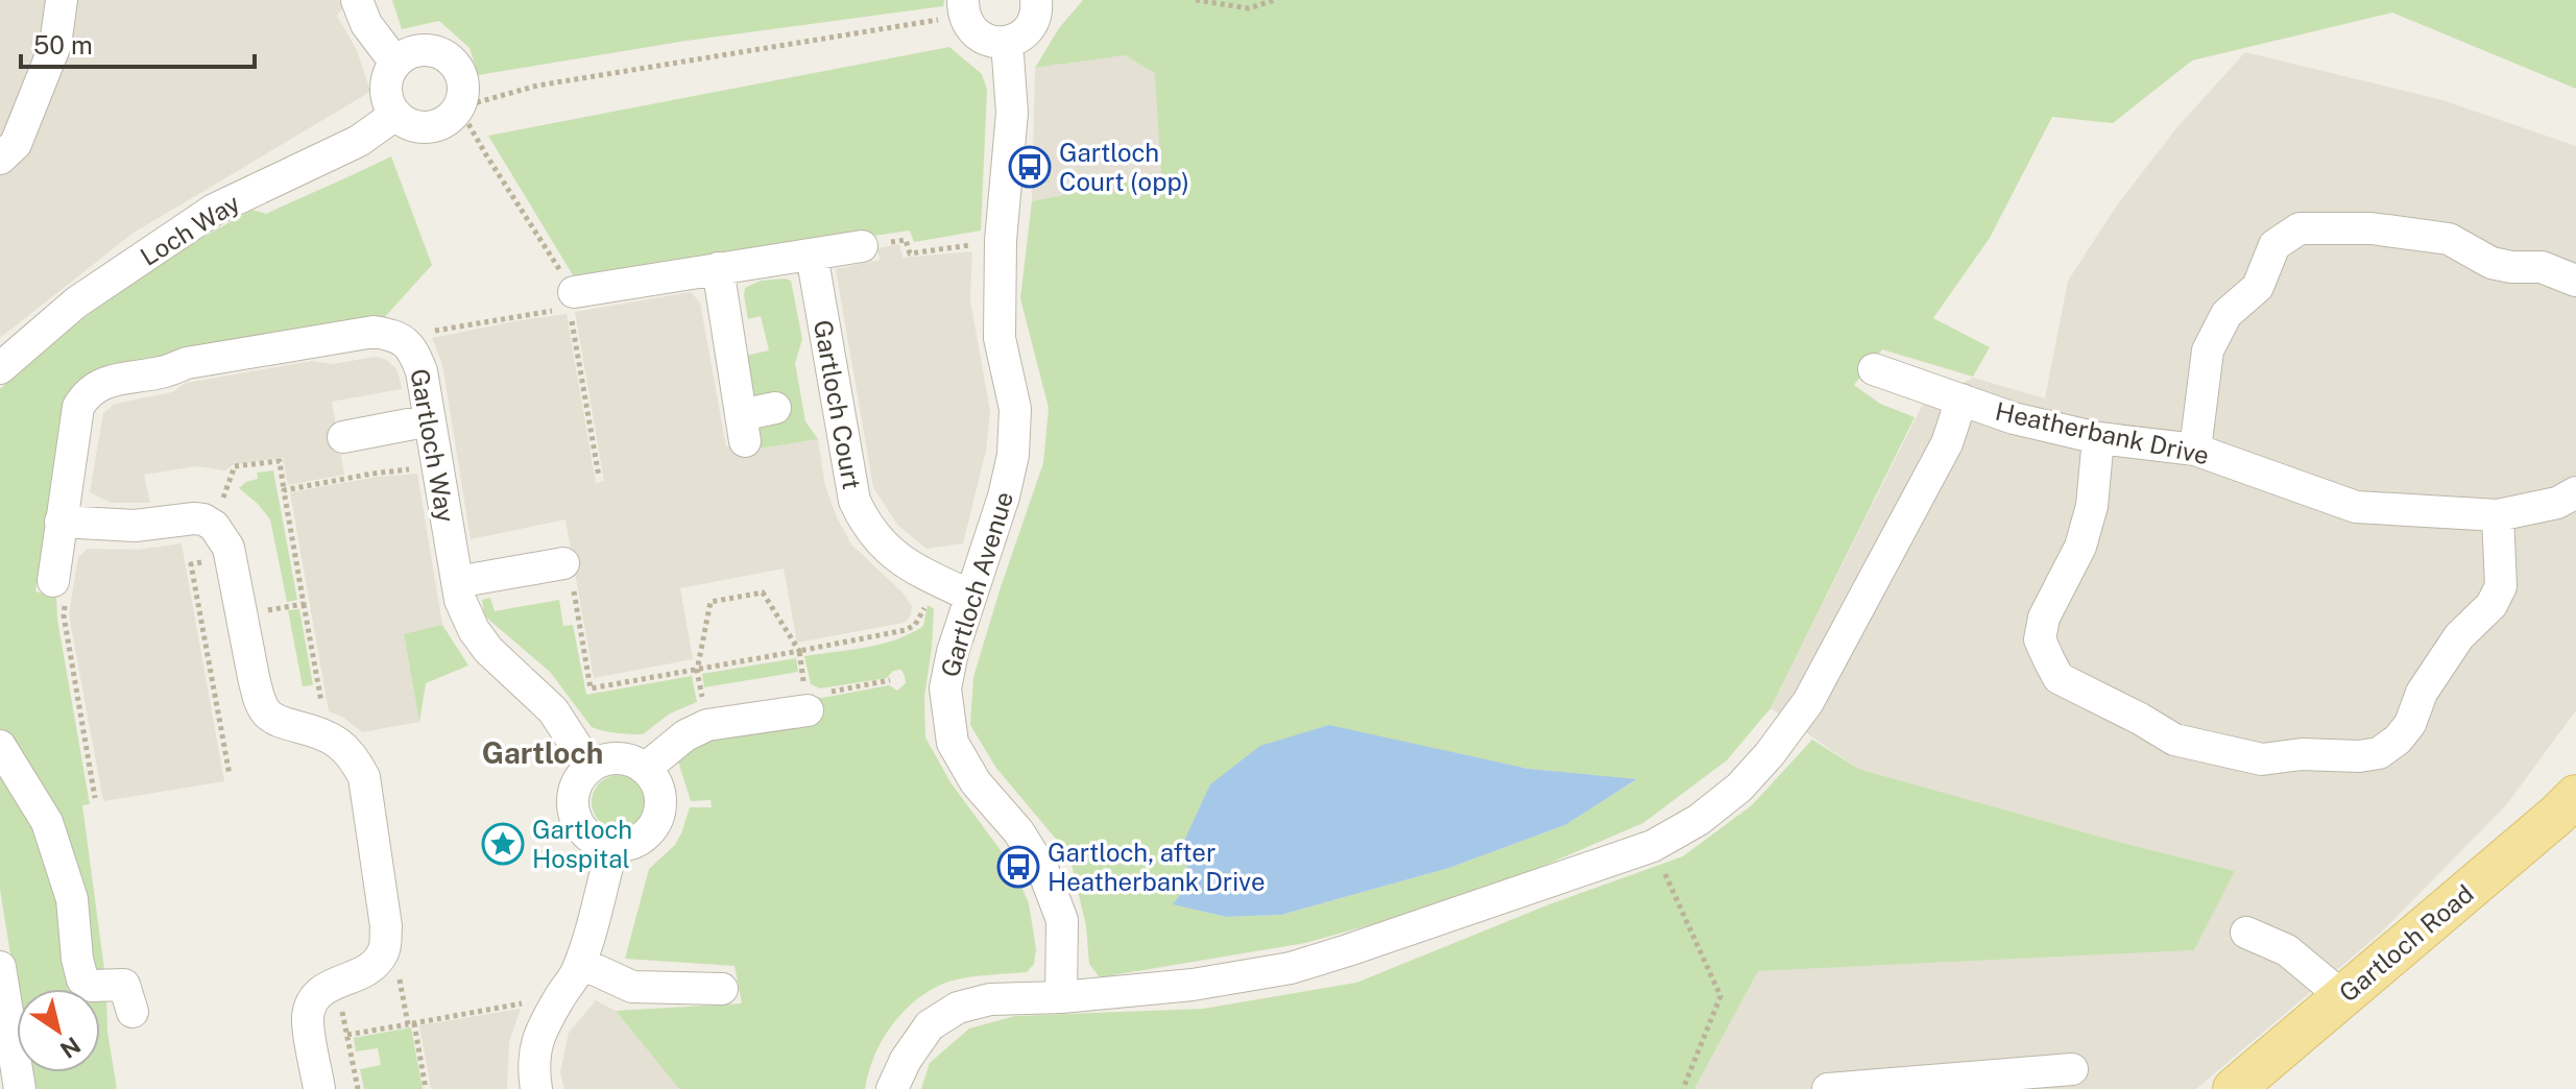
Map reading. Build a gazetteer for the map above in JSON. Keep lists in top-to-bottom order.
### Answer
{
  "streets": {
    "main road": ["Gartloch Road"],
    "street": [
      "Loch Way",
      "Gartloch Court",
      "Heatherbank Drive",
      "Gartloch Way",
      "Gartloch Avenue"
    ]
  },
  "crossings": [
    ["Gartloch Court", "Gartloch Avenue"]
  ],
  "districts": ["Gartloch"],
  "places": {
    "bus stop": ["Gartloch Court (opp)", "Gartloch, after Heatherbank Drive"],
    "place": ["Gartloch Hospital"]
  },
  "scale_bar": "50 m",
  "north": "bottom right"
}
